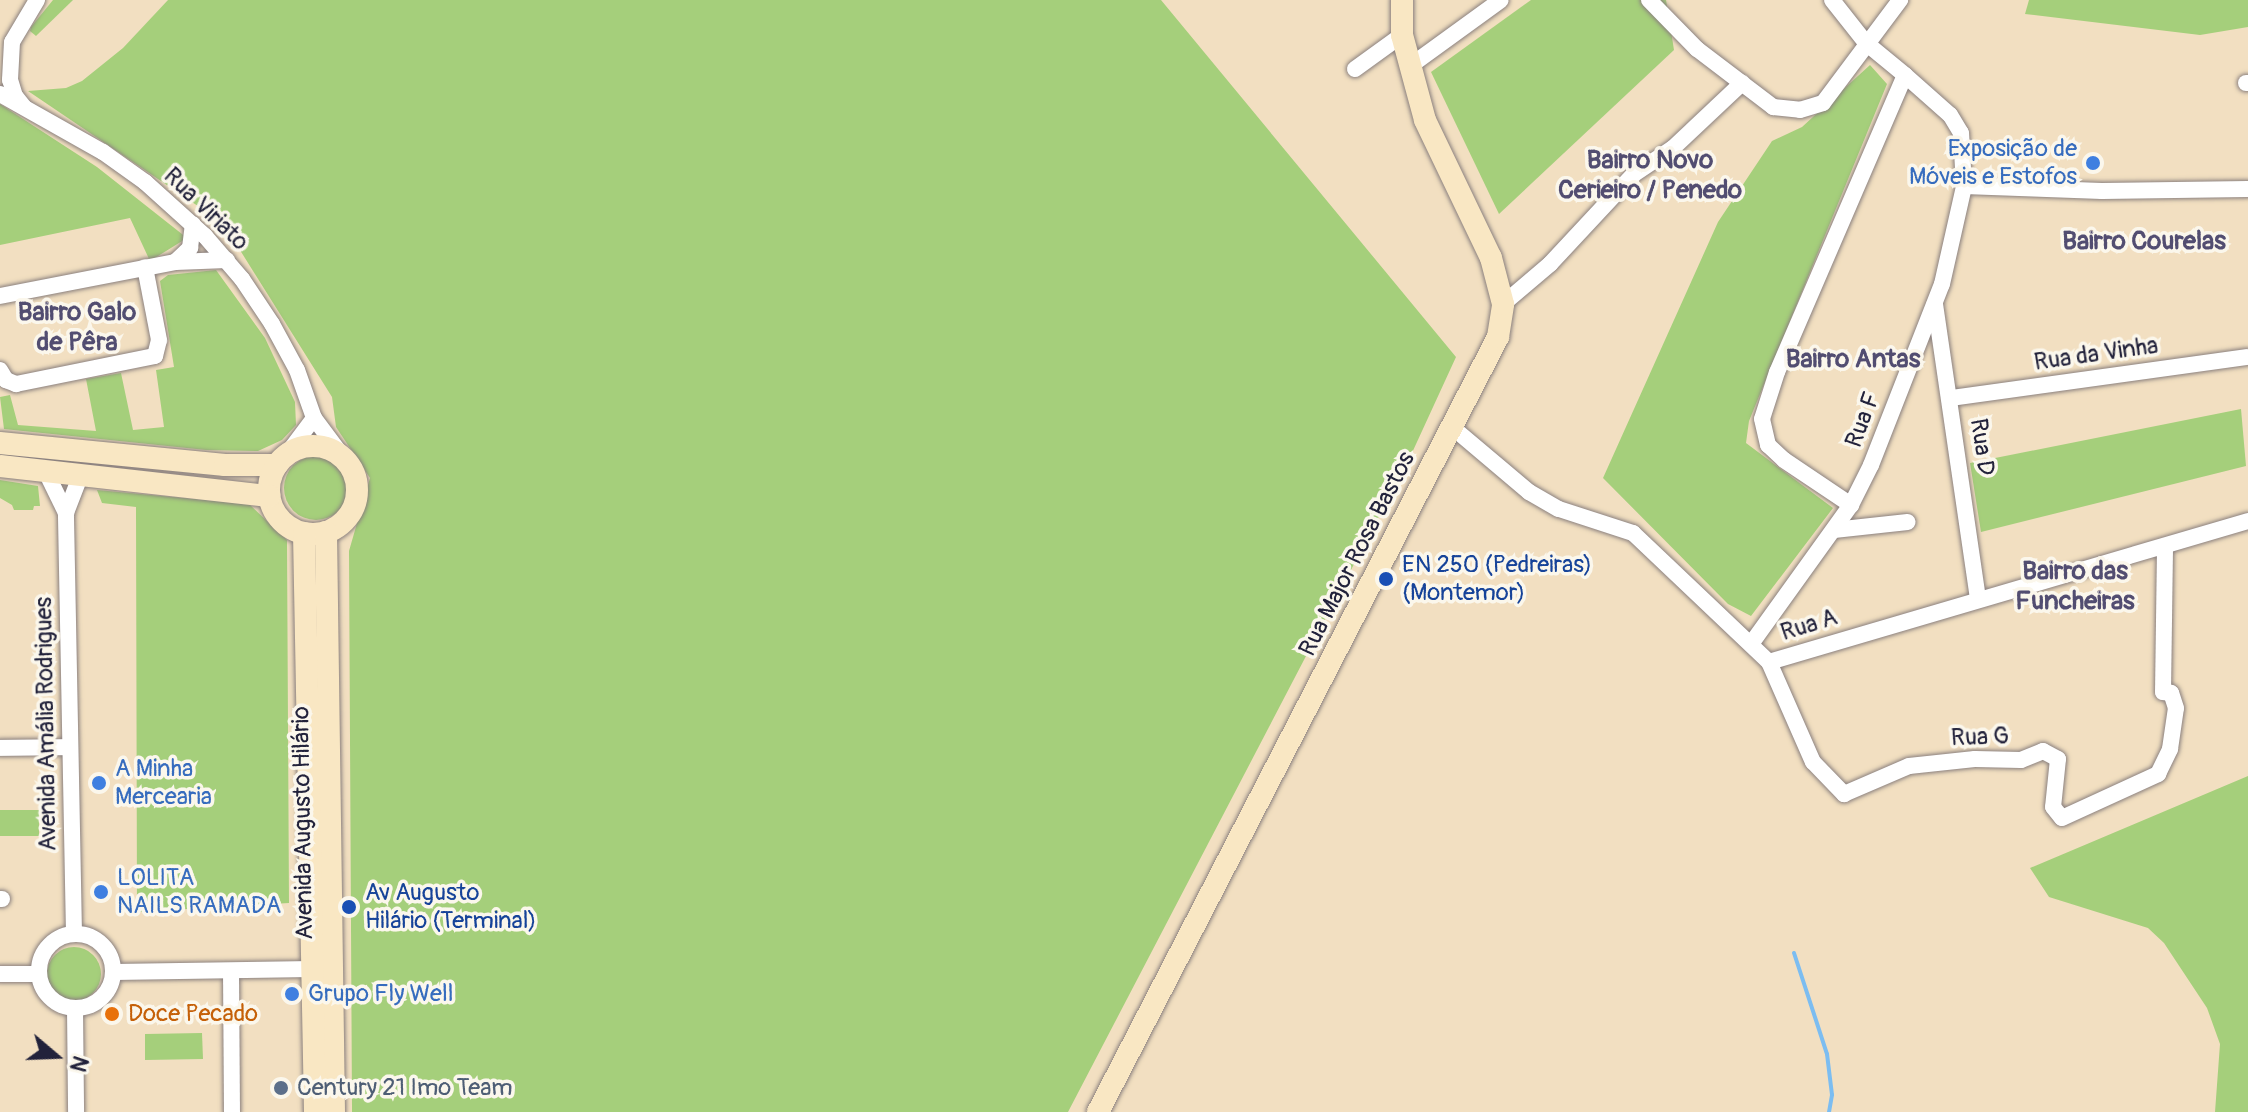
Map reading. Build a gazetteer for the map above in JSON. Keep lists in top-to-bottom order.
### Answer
{
  "streets": {
    "main road": ["Rua Major Rosa Bastos", "Avenida Augusto Hilário"],
    "street": [
      "Rua Viriato",
      "Rua da Vinha",
      "Rua F",
      "Rua D",
      "Rua A",
      "Avenida Amália Rodrigues",
      "Rua G"
    ]
  },
  "crossings": [
    ["Rua Viriato", "Avenida Augusto Hilário"],
    ["Rua da Vinha", "Rua D"],
    ["Rua F", "Rua D"],
    ["Rua F", "Rua A"],
    ["Rua D", "Rua A"],
    ["Rua Major Rosa Bastos", "Rua A"],
    ["Rua A", "Rua G"]
  ],
  "districts": [
    "Bairro Novo Cerieiro / Penedo",
    "Bairro Courelas",
    "Bairro Galo de Pêra",
    "Bairro Antas",
    "Bairro das Funcheiras"
  ],
  "places": [
    "Exposição de Móveis e Estofos",
    "EN 250 (Pedreiras) (Montemor)",
    "A Minha Mercearia",
    "LOLITA NAILS RAMADA",
    "Av Augusto Hilário (Terminal)",
    "Grupo Fly Well",
    "Doce Pecado",
    "Century 21 Imo Team"
  ],
  "north": "right"
}
